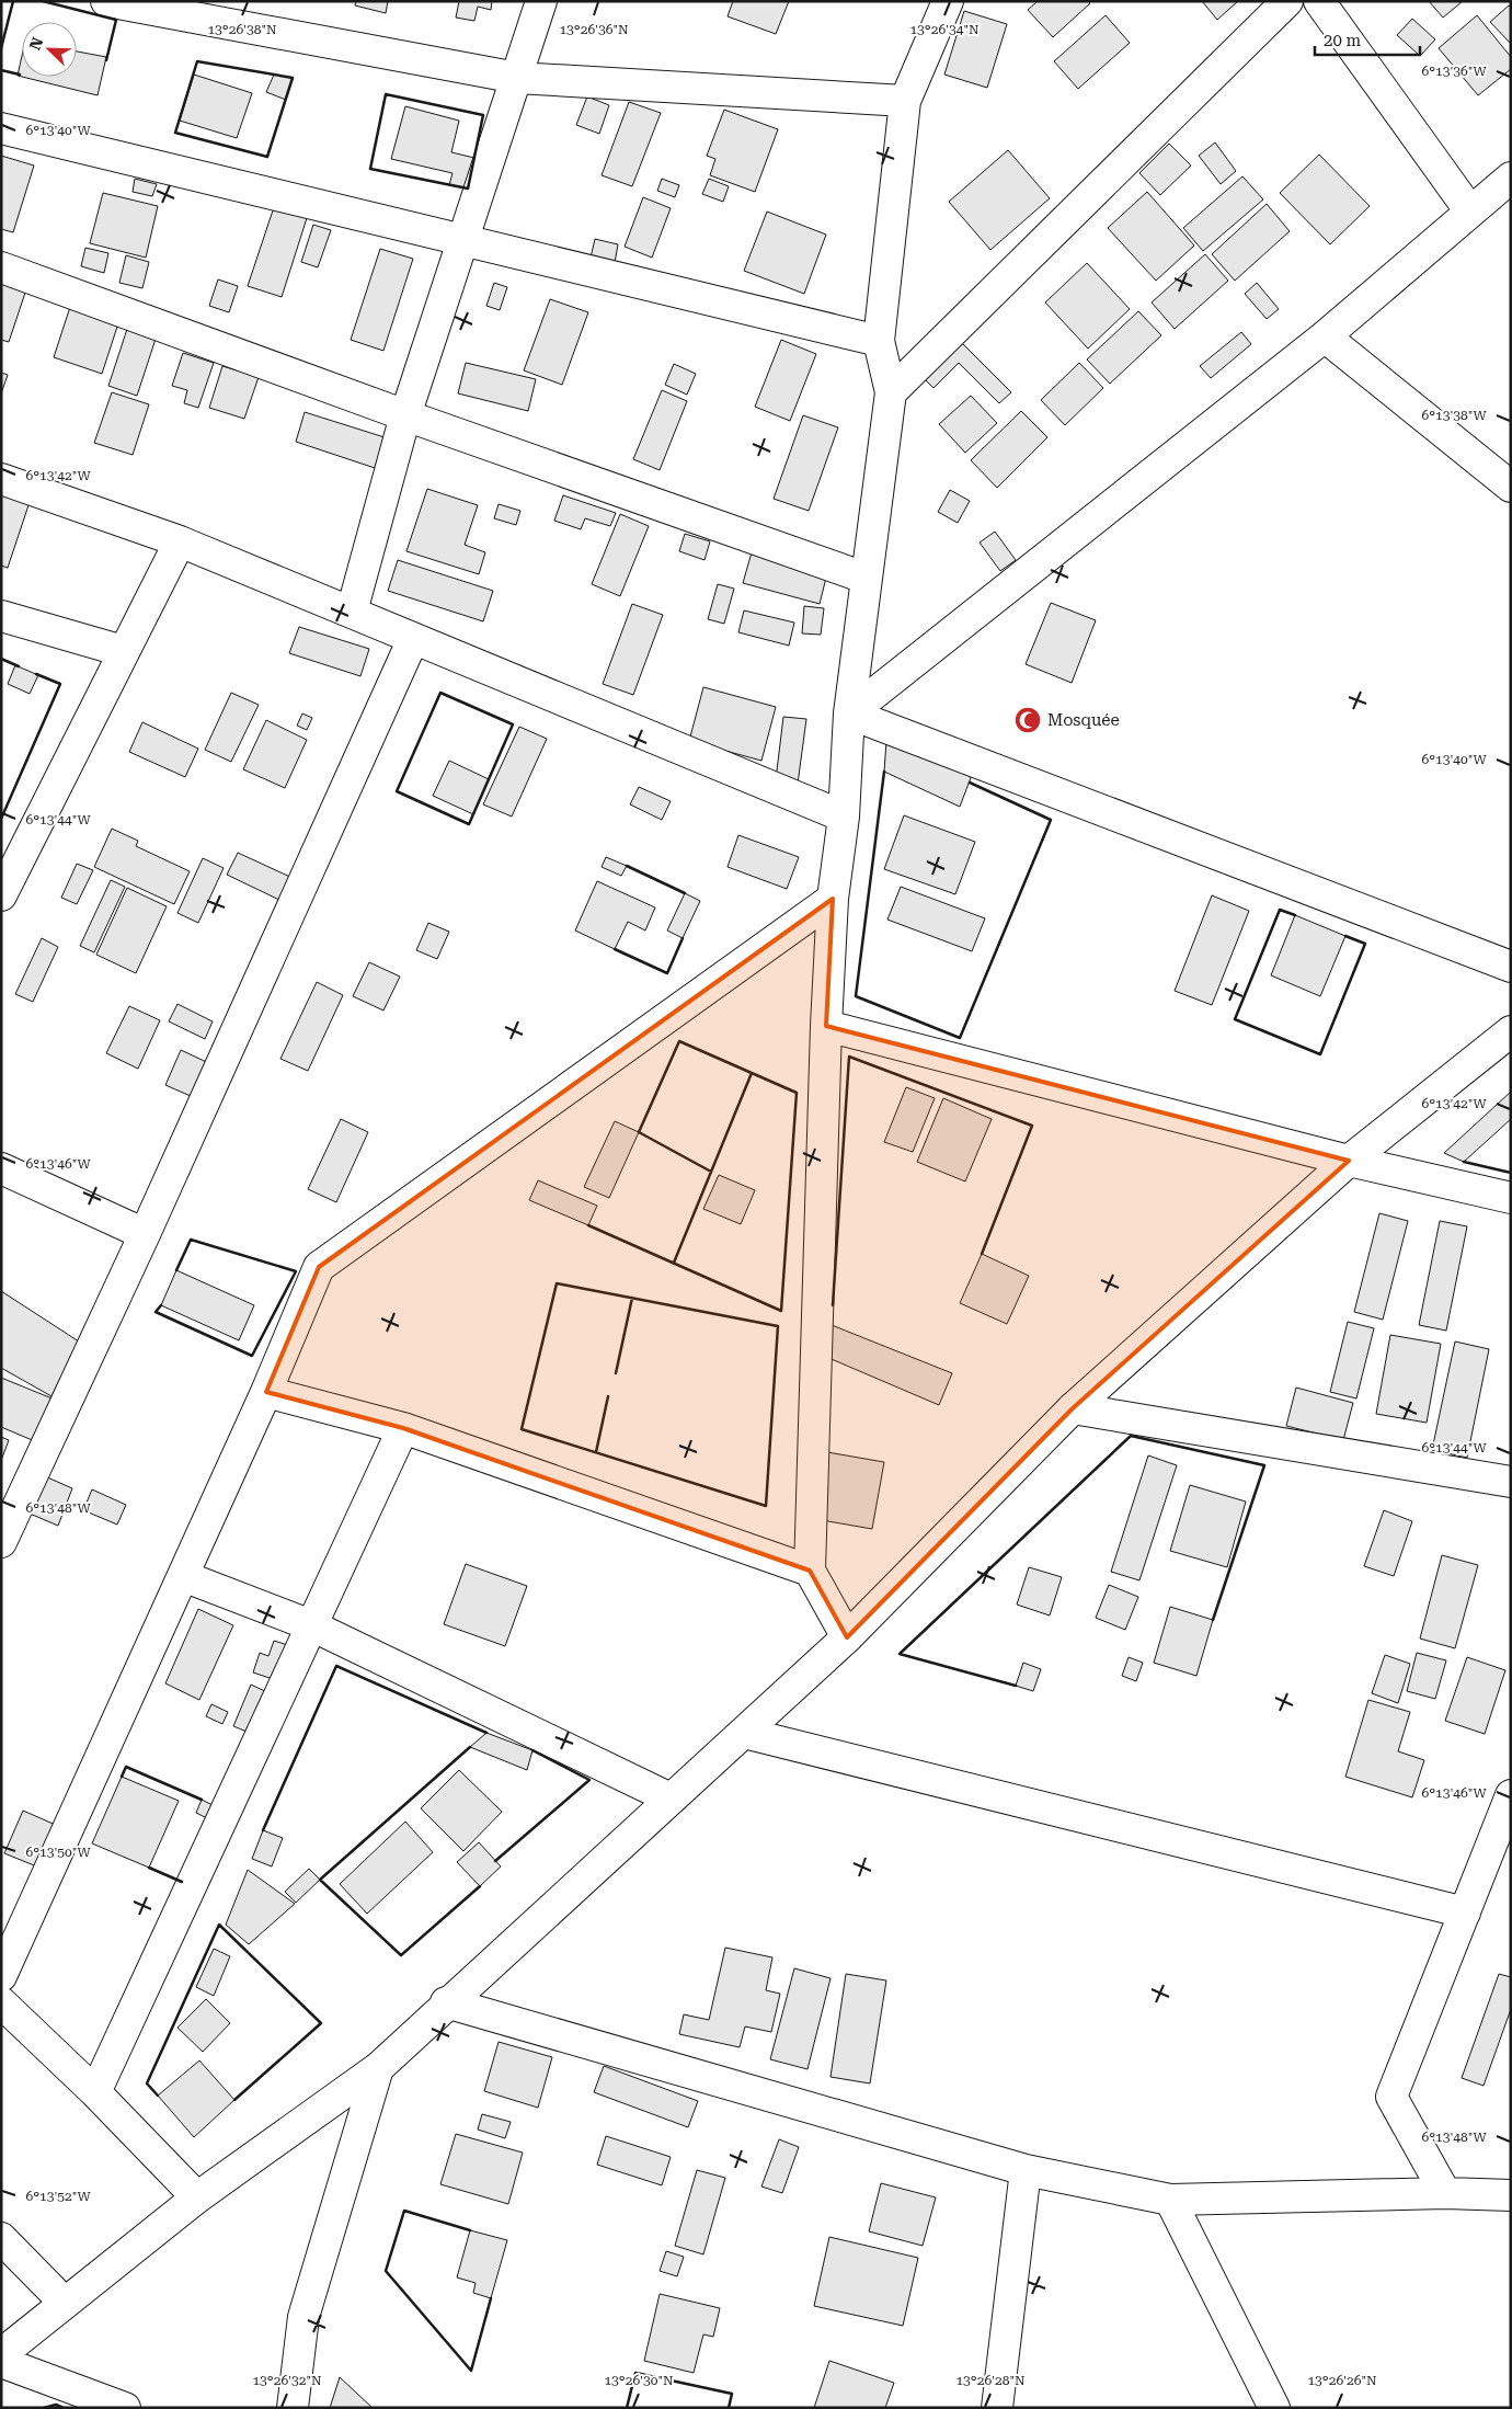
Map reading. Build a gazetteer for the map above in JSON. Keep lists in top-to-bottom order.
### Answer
{
  "places": {
    "mosque": ["Mosquée"]
  },
  "scale_bar": "20 m",
  "north": "top left",
  "coordinates": [
    "13°26'34\"N",
    "13°26'38\"N",
    "13°26'36\"N",
    "6°13'36\"W",
    "6°13'40\"W",
    "6°13'38\"W",
    "6°13'42\"W",
    "6°13'44\"W",
    "6°13'46\"W",
    "6°13'48\"W",
    "6°13'50\"W",
    "6°13'52\"W",
    "13°26'32\"N",
    "13°26'30\"N",
    "13°26'28\"N",
    "13°26'26\"N"
  ]
}
